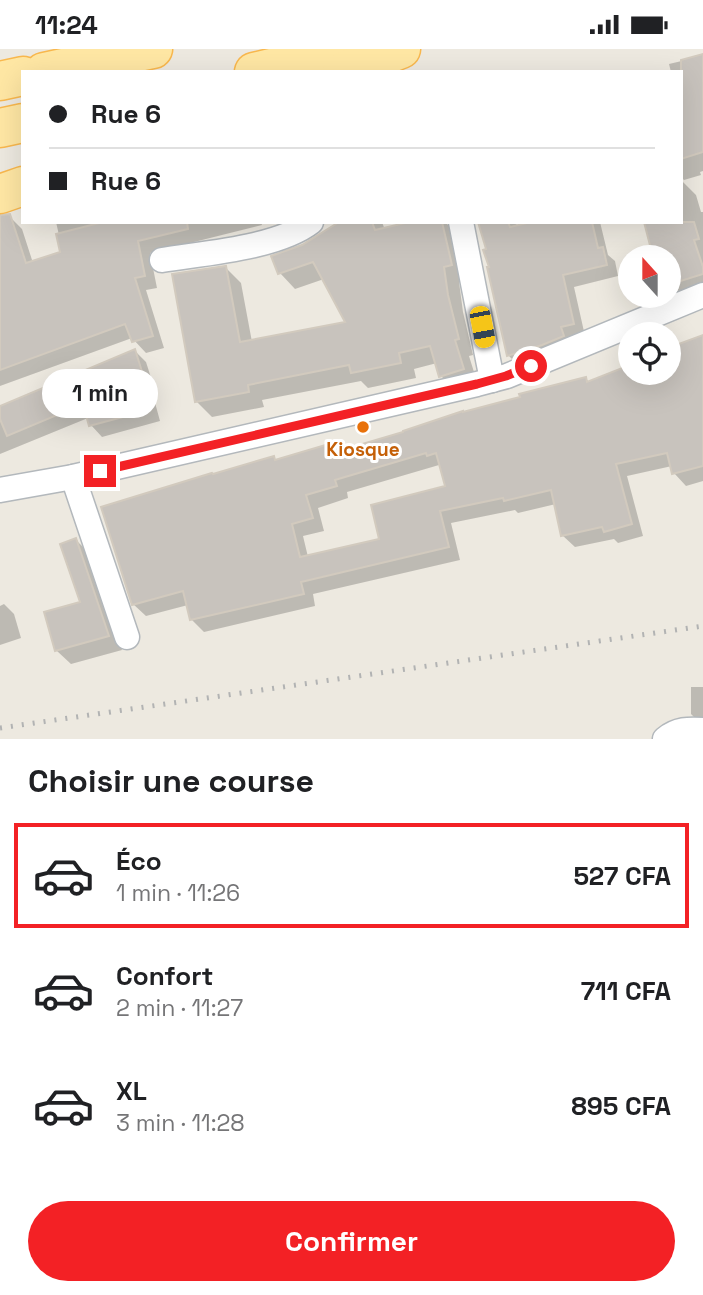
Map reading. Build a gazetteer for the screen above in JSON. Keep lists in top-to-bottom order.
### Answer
{
  "places": ["Kiosque"],
  "north": "top",
  "page": {
    "status": "11:24",
    "banner": ["Rue 6", "Rue 6"],
    "bubble": "1 min",
    "heading": "Choisir une course",
    "list": [
      {
        "name": "Éco",
        "note": "1 min · 11:26",
        "value": "527 CFA"
      },
      {
        "name": "Confort",
        "note": "2 min · 11:27",
        "value": "711 CFA"
      },
      {
        "name": "XL",
        "note": "3 min · 11:28",
        "value": "895 CFA"
      }
    ],
    "buttons": "Confirmer"
  }
}
